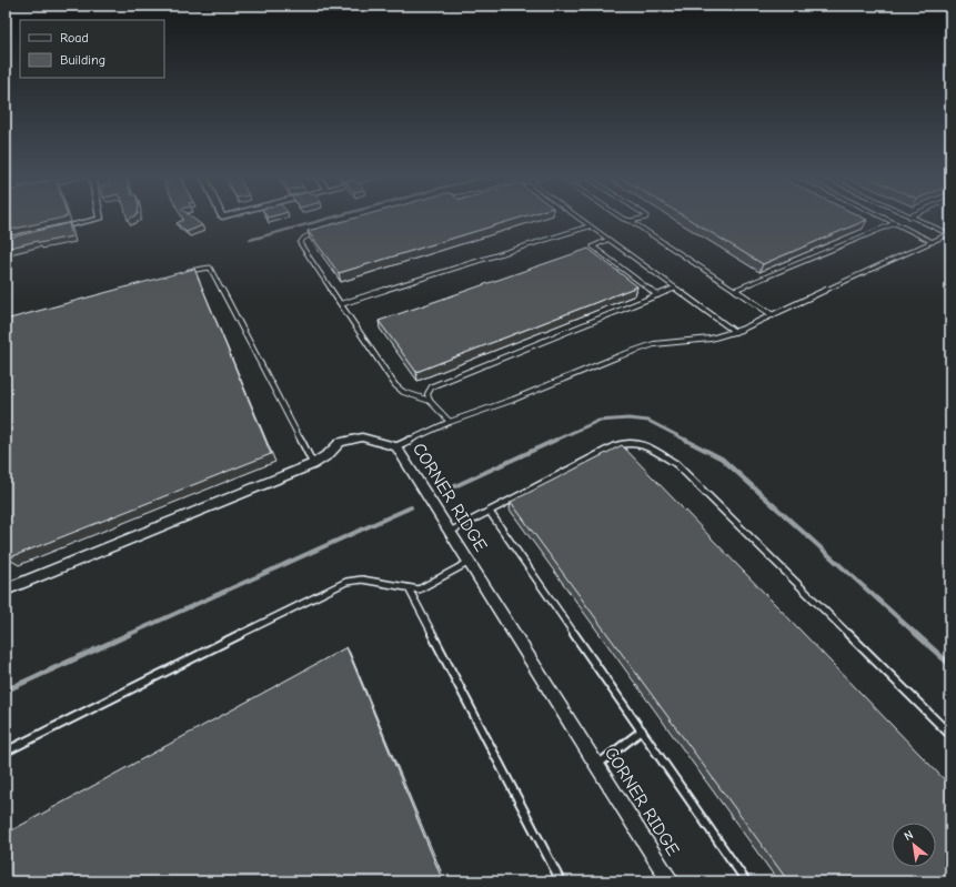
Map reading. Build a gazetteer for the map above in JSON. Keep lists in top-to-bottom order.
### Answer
{
  "streets": {
    "street": ["CORNER RIDGE"]
  },
  "legend": ["Road", "Building"],
  "north": "top left"
}
